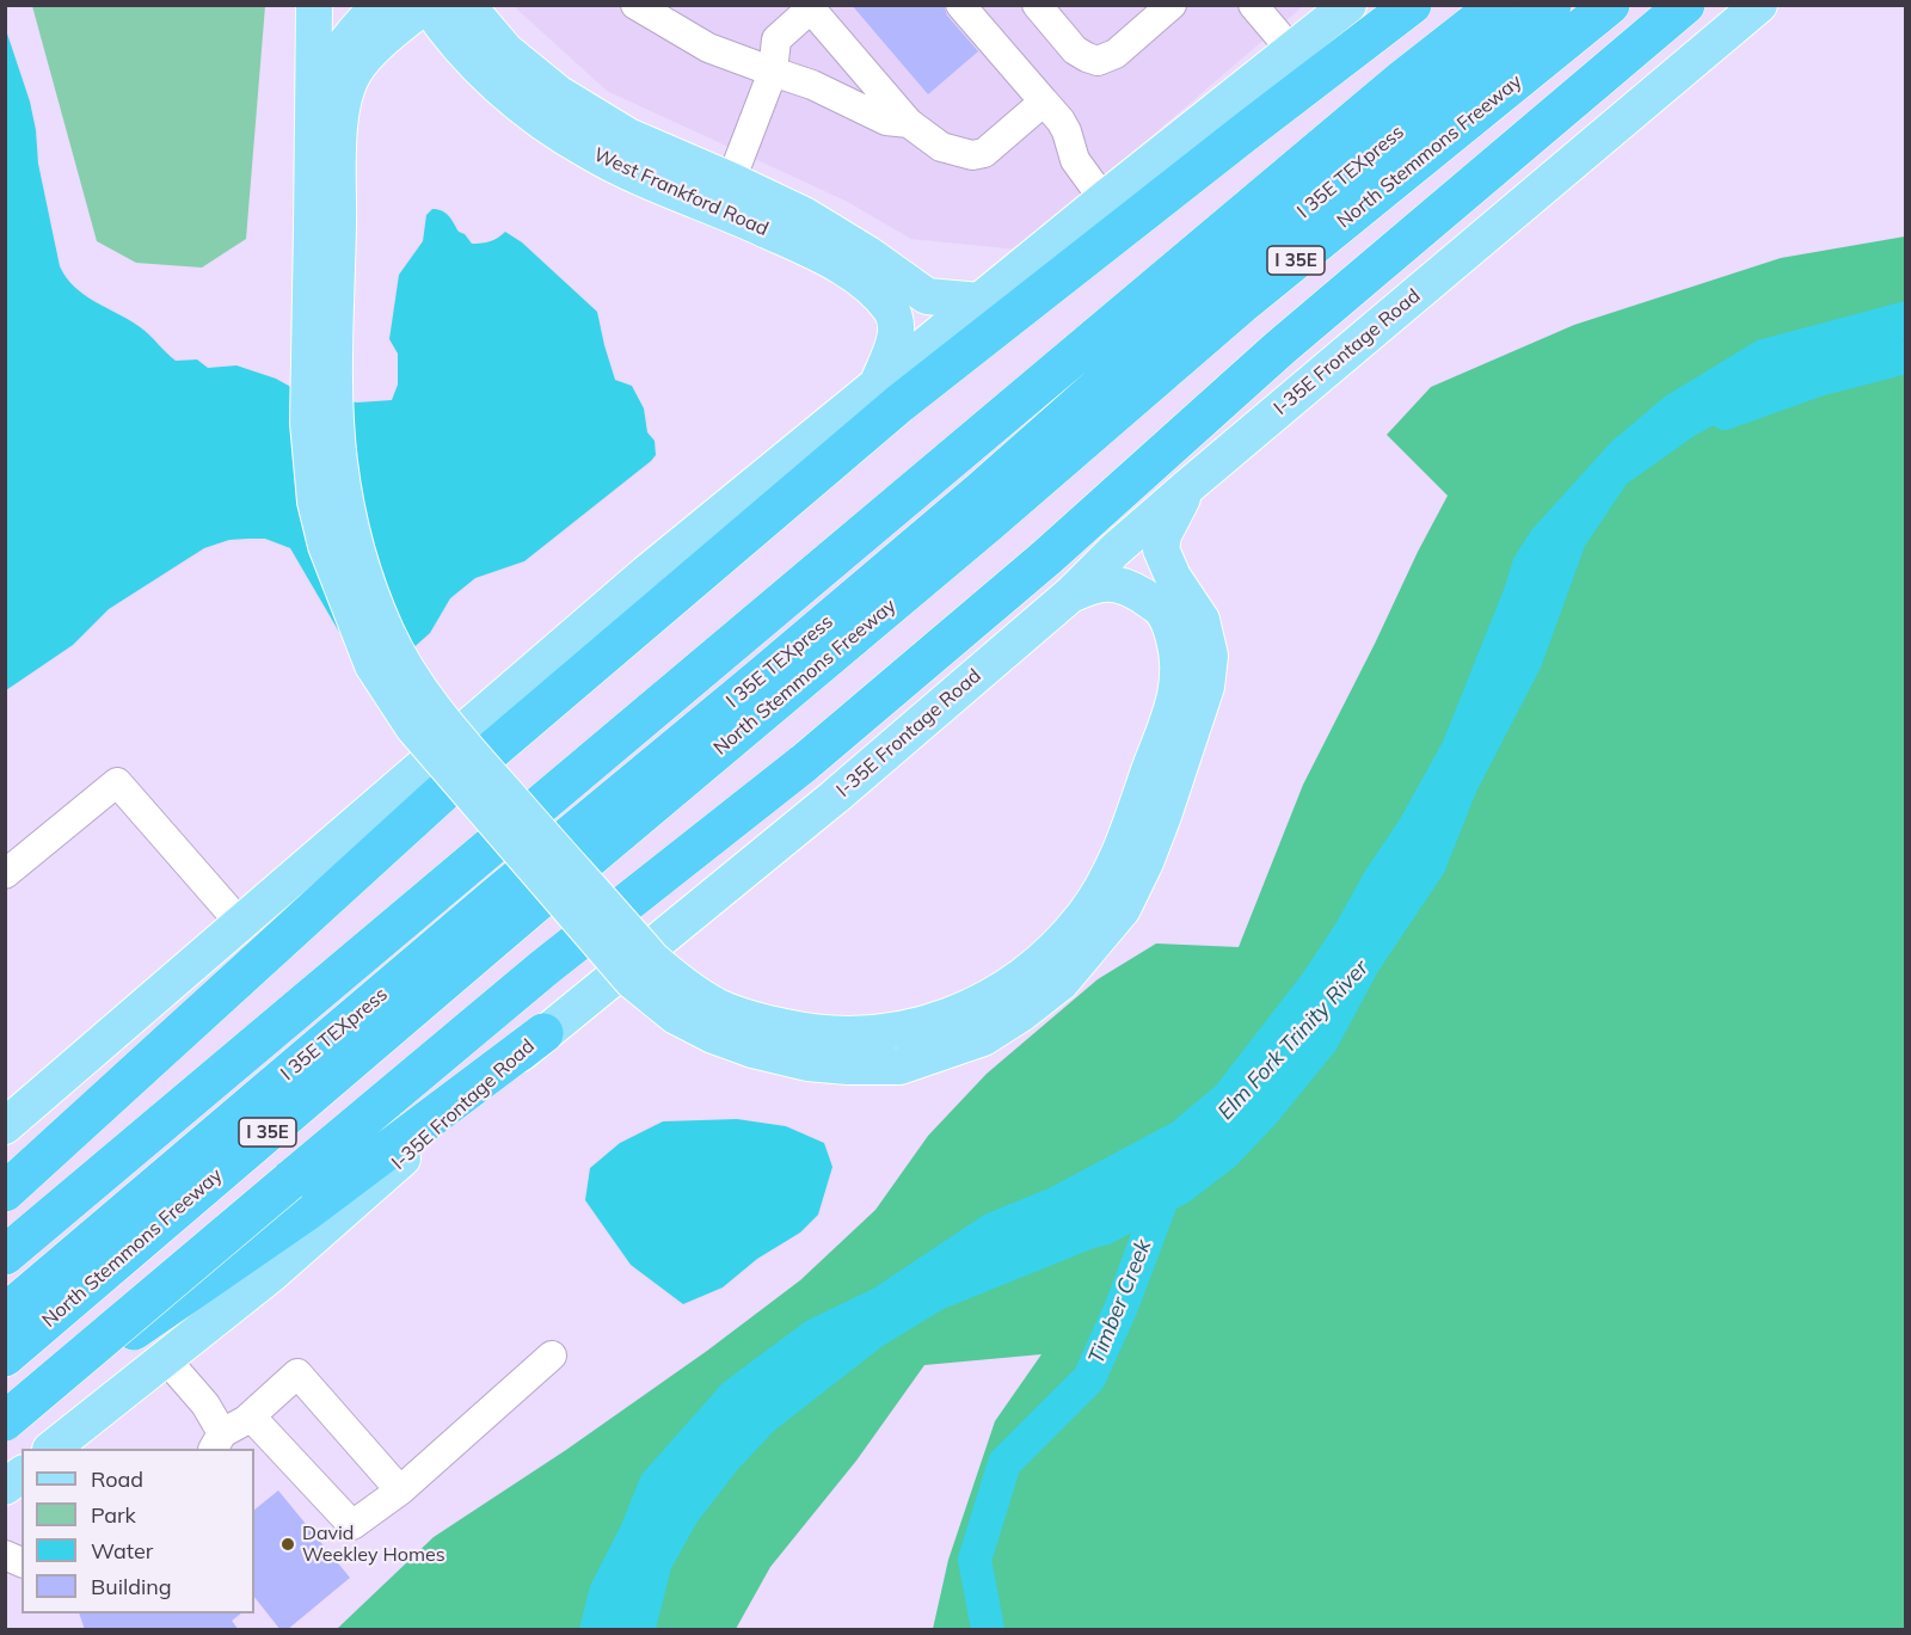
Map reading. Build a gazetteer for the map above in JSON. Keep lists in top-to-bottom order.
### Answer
{
  "streets": {
    "highway": ["North Stemmons Freeway", "I 35E TEXpress", "I 35E"],
    "main road": ["West Frankford Road", "I-35E Frontage Road"]
  },
  "crossings": [
    ["North Stemmons Freeway", "I 35E TEXpress"]
  ],
  "water": ["Elm Fork Trinity River", "Timber Creek"],
  "places": ["David Weekley Homes"],
  "legend": [
    "Road",
    "Park",
    "Water",
    "Building"
  ]
}
